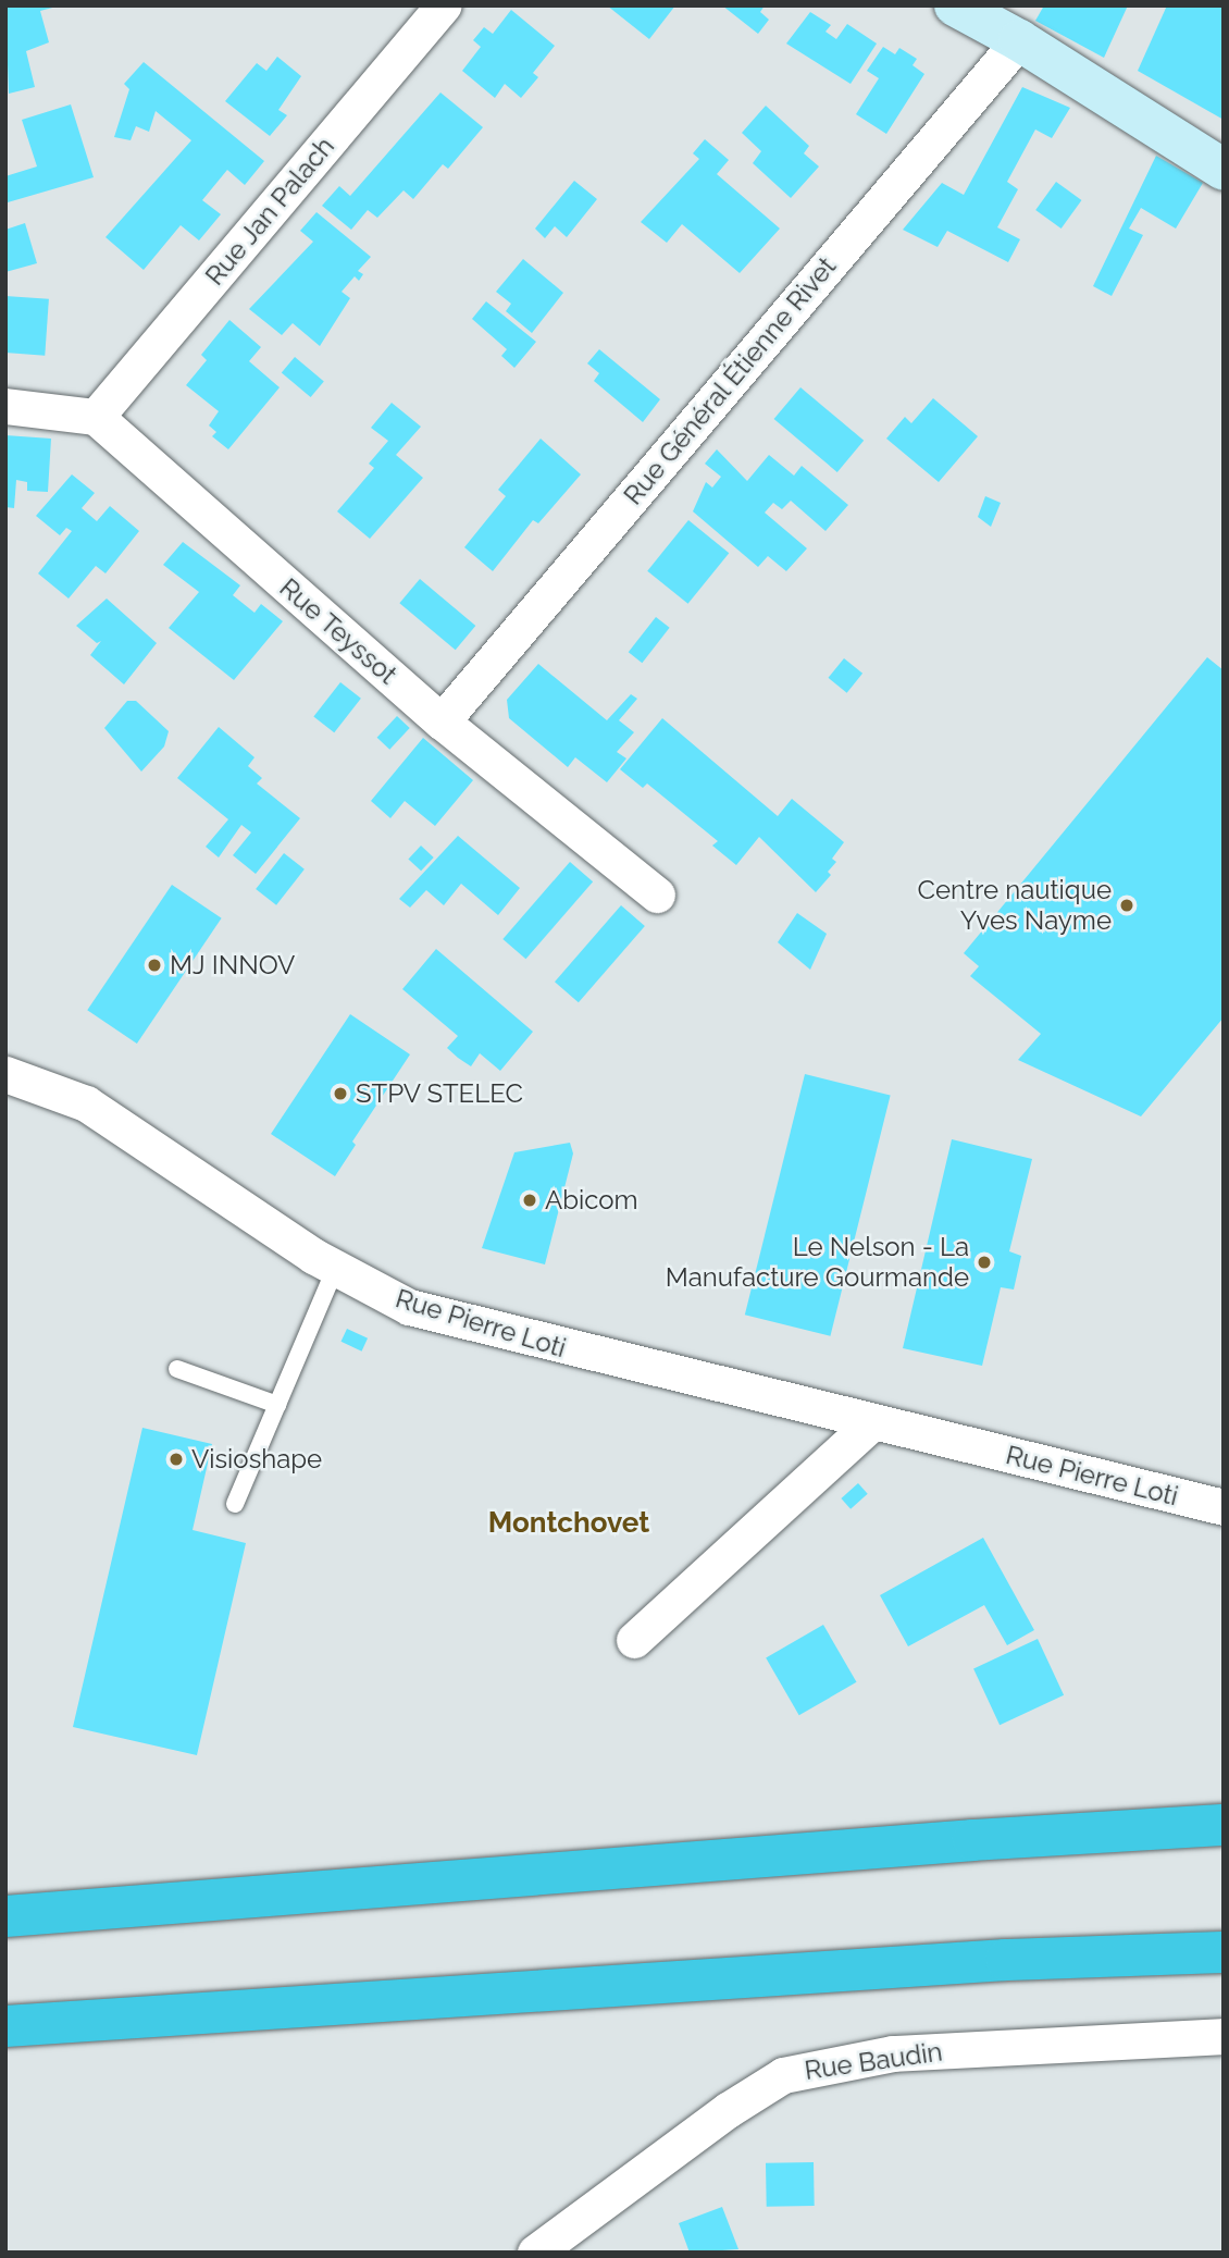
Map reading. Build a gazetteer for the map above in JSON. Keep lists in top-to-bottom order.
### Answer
{
  "streets": {
    "street": [
      "Rue Jan Palach",
      "Rue Général Étienne Rivet",
      "Rue Teyssot",
      "Rue Pierre Loti",
      "Rue Baudin"
    ]
  },
  "crossings": [
    ["Rue Jan Palach", "Rue Teyssot"],
    ["Rue Général Étienne Rivet", "Rue Teyssot"]
  ],
  "districts": ["Montchovet"],
  "places": [
    "Centre nautique Yves Nayme",
    "MJ INNOV",
    "STPV STELEC",
    "Abicom",
    "Le Nelson - La Manufacture Gourmande",
    "Visioshape"
  ]
}
